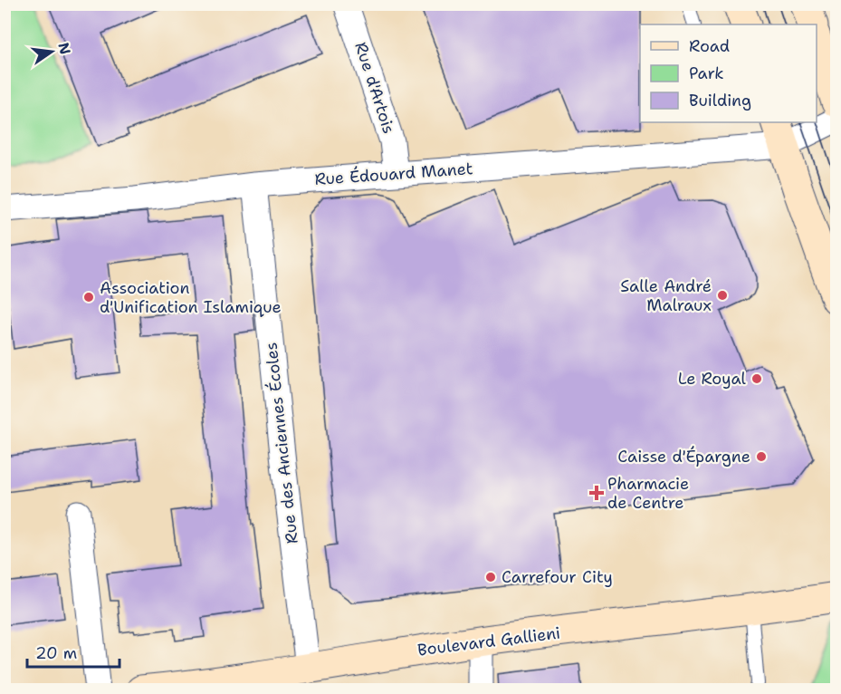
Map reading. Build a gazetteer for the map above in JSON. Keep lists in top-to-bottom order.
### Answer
{
  "streets": {
    "main road": ["Boulevard Gallieni"],
    "street": ["Rue d'Artois", "Rue Édouard Manet", "Rue des Anciennes Écoles"]
  },
  "crossings": [
    ["Rue d'Artois", "Rue Édouard Manet"],
    ["Rue Édouard Manet", "Rue des Anciennes Écoles"],
    ["Rue des Anciennes Écoles", "Boulevard Gallieni"]
  ],
  "places": {
    "other": [
      "Salle André Malraux",
      "Association d'Unification Islamique",
      "Le Royal",
      "Caisse d'Épargne",
      "Carrefour City"
    ],
    "health": ["Pharmacie de Centre"]
  },
  "legend": ["Road", "Park", "Building"],
  "scale_bar": "20 m",
  "north": "right"
}
